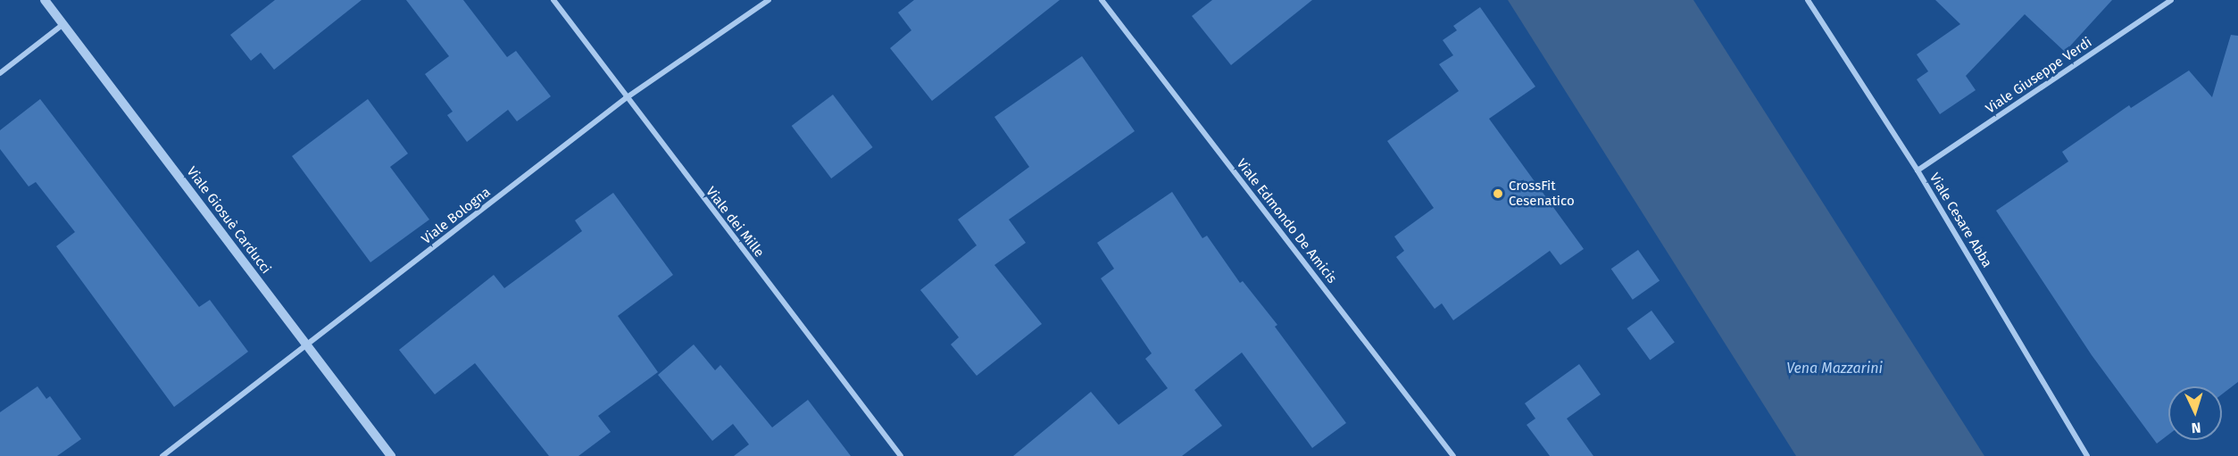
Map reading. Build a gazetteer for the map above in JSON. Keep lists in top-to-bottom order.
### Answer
{
  "streets": {
    "street": [
      "Viale Giuseppe Verdi",
      "Viale Bologna",
      "Viale Giosuè Carducci",
      "Viale Cesare Abba",
      "Viale Edmondo De Amicis",
      "Viale dei Mille"
    ]
  },
  "crossings": [
    ["Viale Giuseppe Verdi", "Viale Cesare Abba"],
    ["Viale Bologna", "Viale Giosuè Carducci"],
    ["Viale Bologna", "Viale dei Mille"]
  ],
  "water": ["Vena Mazzarini"],
  "places": ["CrossFit Cesenatico"],
  "north": "bottom"
}
